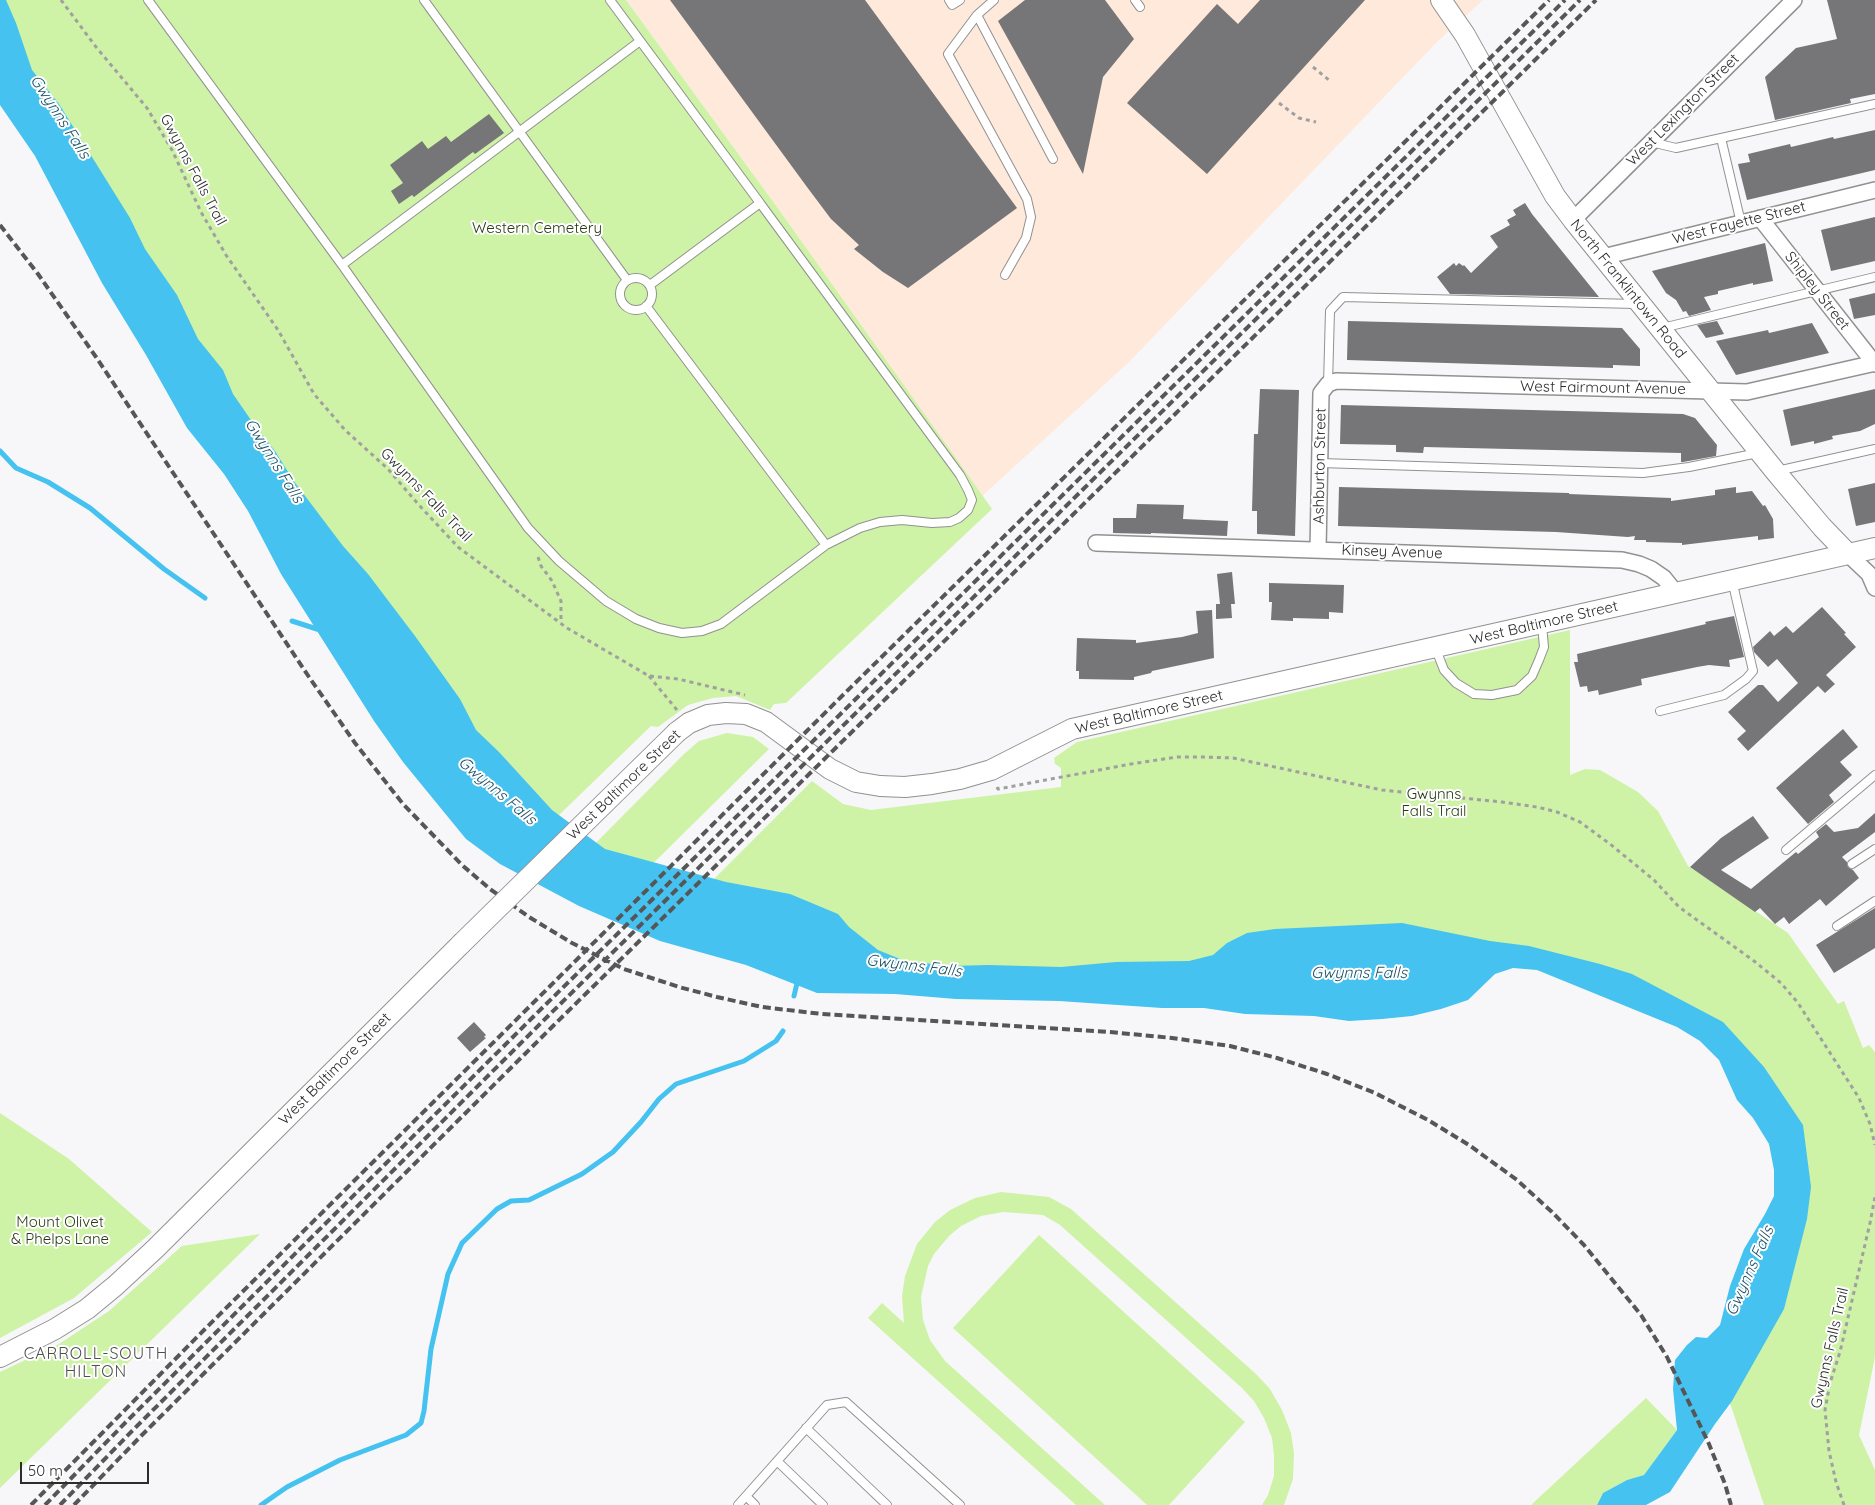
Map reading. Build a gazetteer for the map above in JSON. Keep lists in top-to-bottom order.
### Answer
{
  "streets": {
    "main road": ["North Franklintown Road", "West Baltimore Street"],
    "street": [
      "West Lexington Street",
      "West Fayette Street",
      "Shipley Street",
      "West Fairmount Avenue",
      "Ashburton Street",
      "Kinsey Avenue"
    ],
    "path": ["Gwynns Falls Trail"]
  },
  "crossings": [
    ["West Lexington Street", "North Franklintown Road"],
    ["West Fayette Street", "North Franklintown Road"],
    ["West Fayette Street", "Shipley Street"],
    ["North Franklintown Road", "West Fairmount Avenue"],
    ["North Franklintown Road", "West Baltimore Street"],
    ["Shipley Street", "West Fairmount Avenue"],
    ["West Fairmount Avenue", "Ashburton Street"],
    ["Ashburton Street", "Kinsey Avenue"],
    ["Kinsey Avenue", "West Baltimore Street"]
  ],
  "districts": ["CARROLL-SOUTH HILTON"],
  "water": ["Gwynns Falls"],
  "parks": ["Western Cemetery", "Gwynns Falls Trail", "Mount Olivet & Phelps Lane"],
  "scale_bar": "50 m"
}
